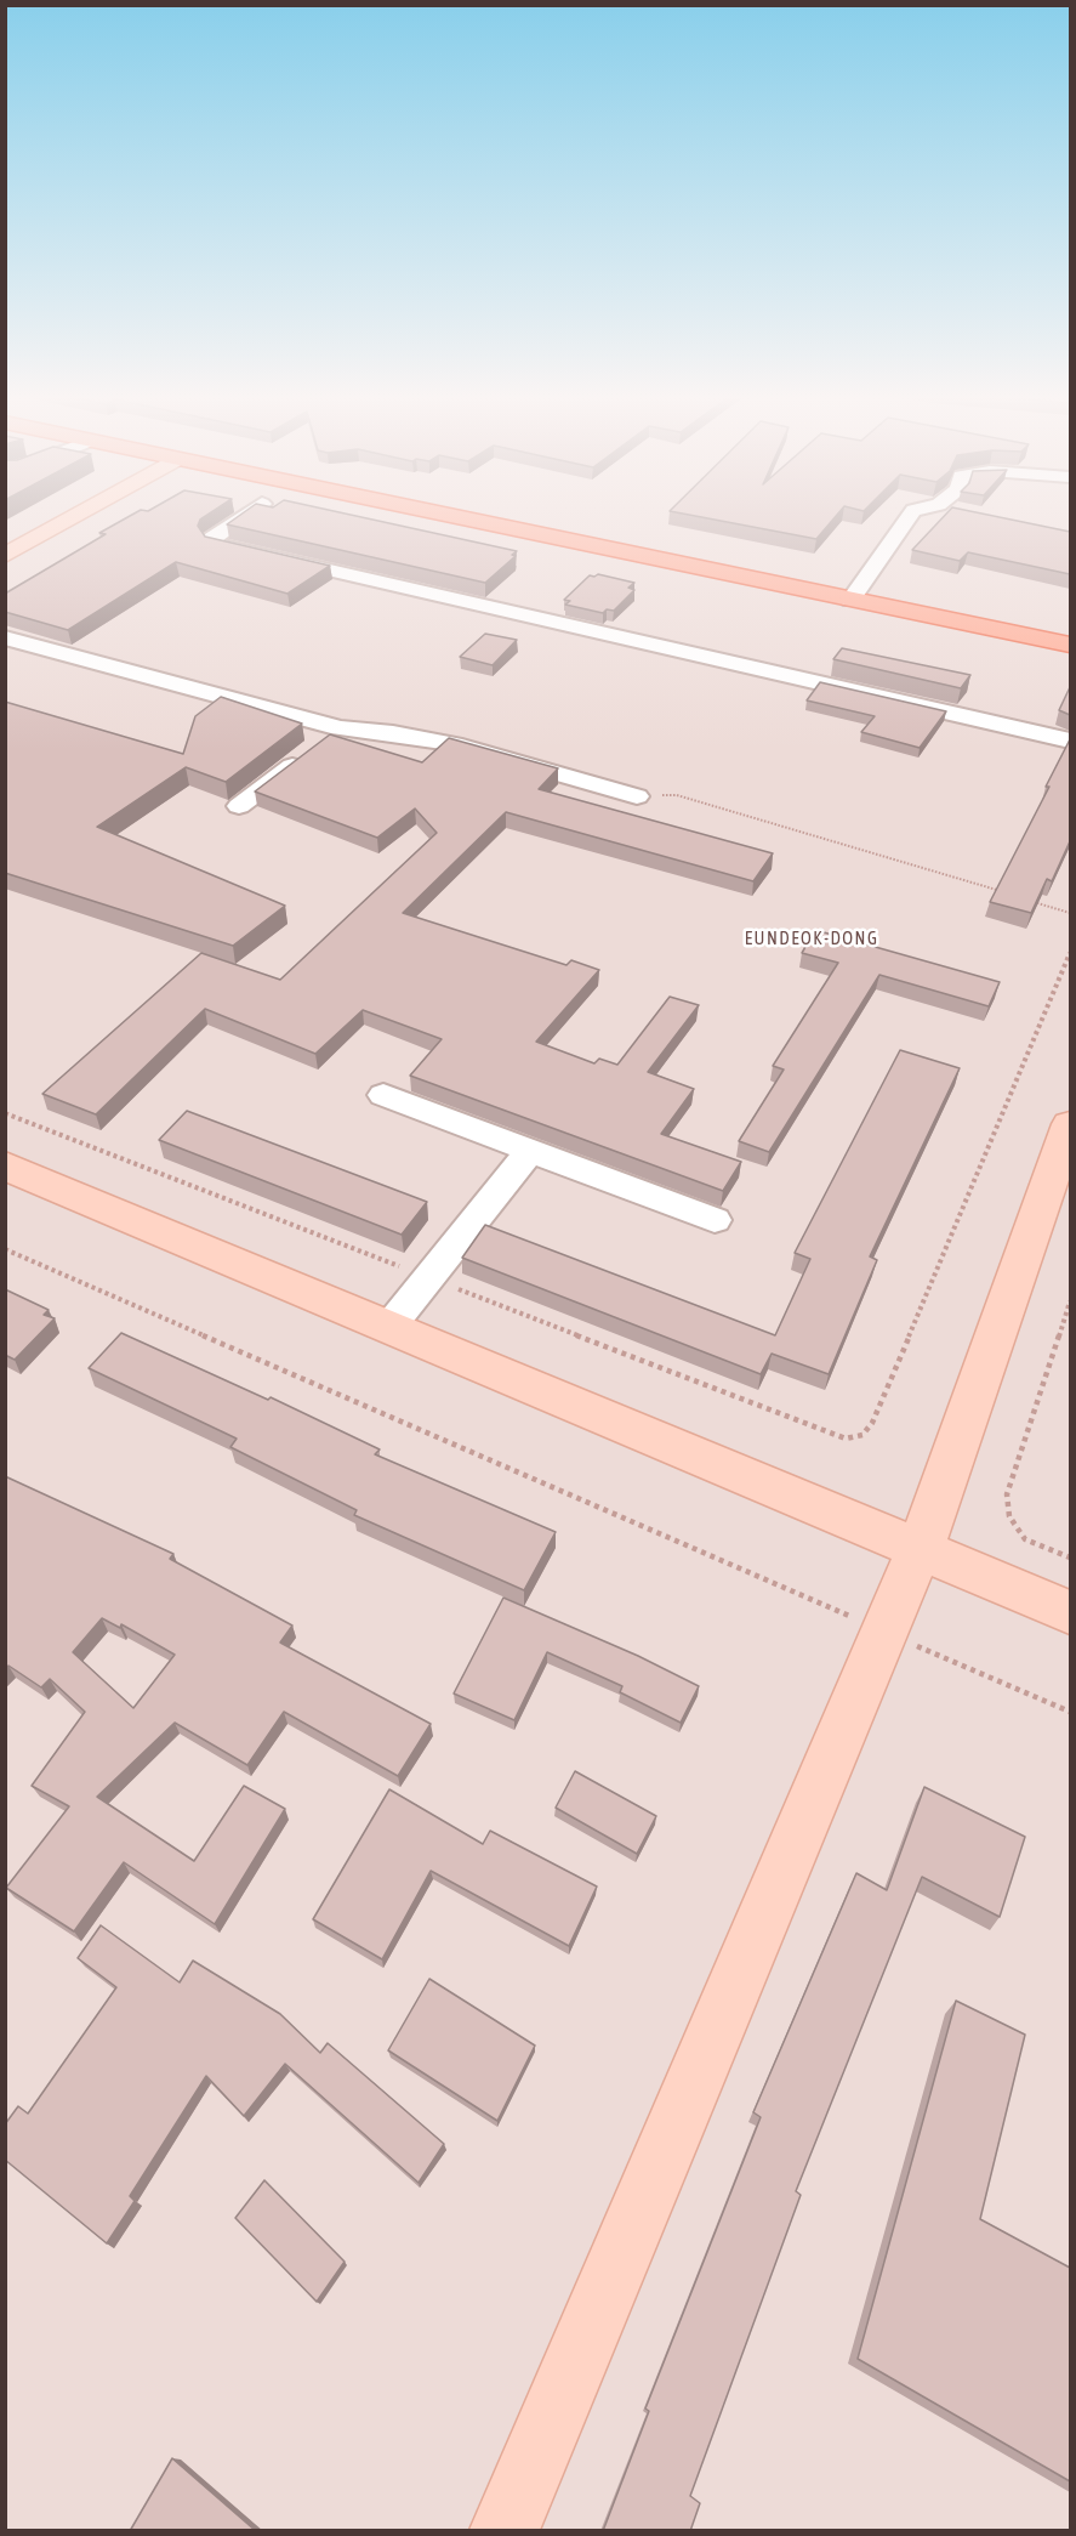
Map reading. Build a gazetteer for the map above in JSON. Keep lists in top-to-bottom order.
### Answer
{
  "districts": ["EUNDEOK-DONG"]
}
